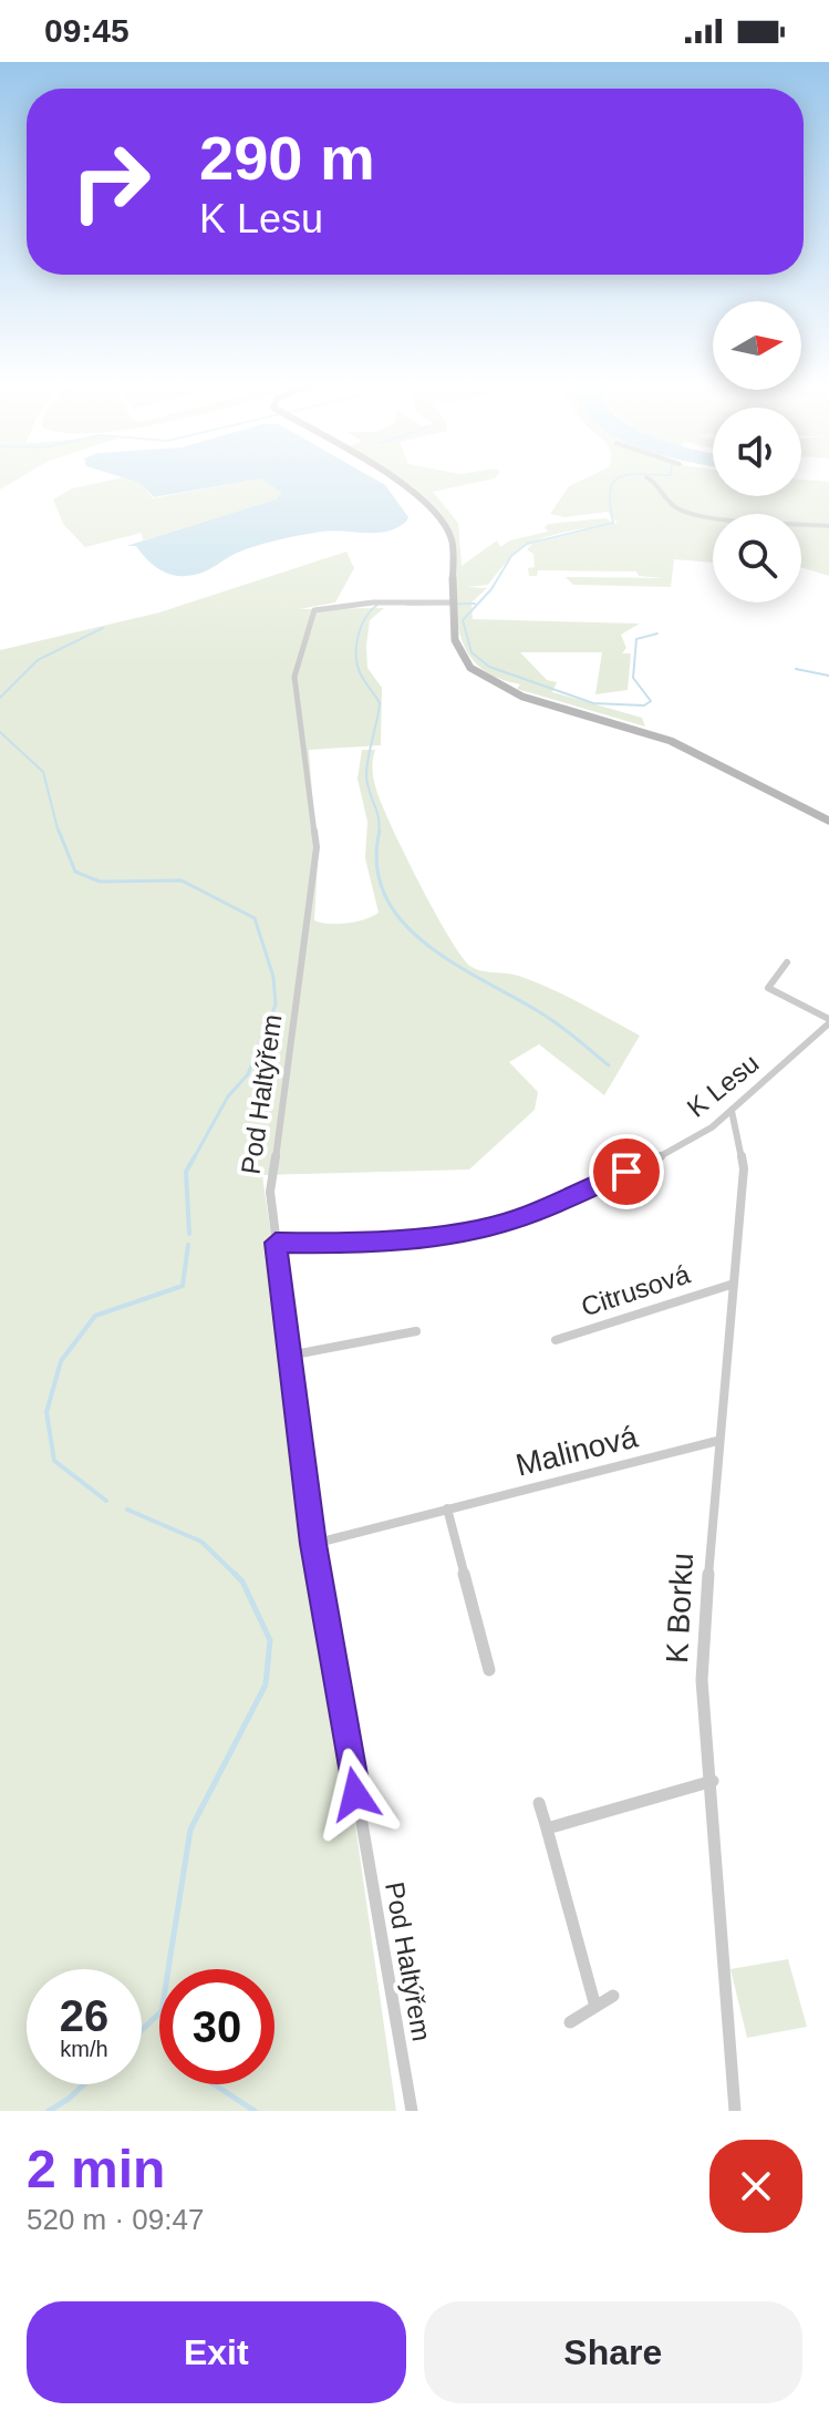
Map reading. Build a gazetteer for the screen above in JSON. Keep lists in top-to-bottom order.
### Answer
{
  "streets": {
    "street": [
      "K Lesu",
      "Pod Haltýřem",
      "Citrusová",
      "Malinová",
      "K Borku"
    ]
  },
  "crossings": [
    ["K Lesu", "Pod Haltýřem"],
    ["K Lesu", "K Borku"],
    ["Pod Haltýřem", "Malinová"],
    ["Citrusová", "K Borku"],
    ["Malinová", "K Borku"]
  ],
  "north": "right",
  "page": {
    "status": "09:45",
    "turn": ["290 m", "K Lesu"],
    "speed": "26 km/h",
    "limit": "30",
    "heading": ["2 min", "520 m · 09:47"],
    "buttons": ["Exit", "Share"]
  }
}
